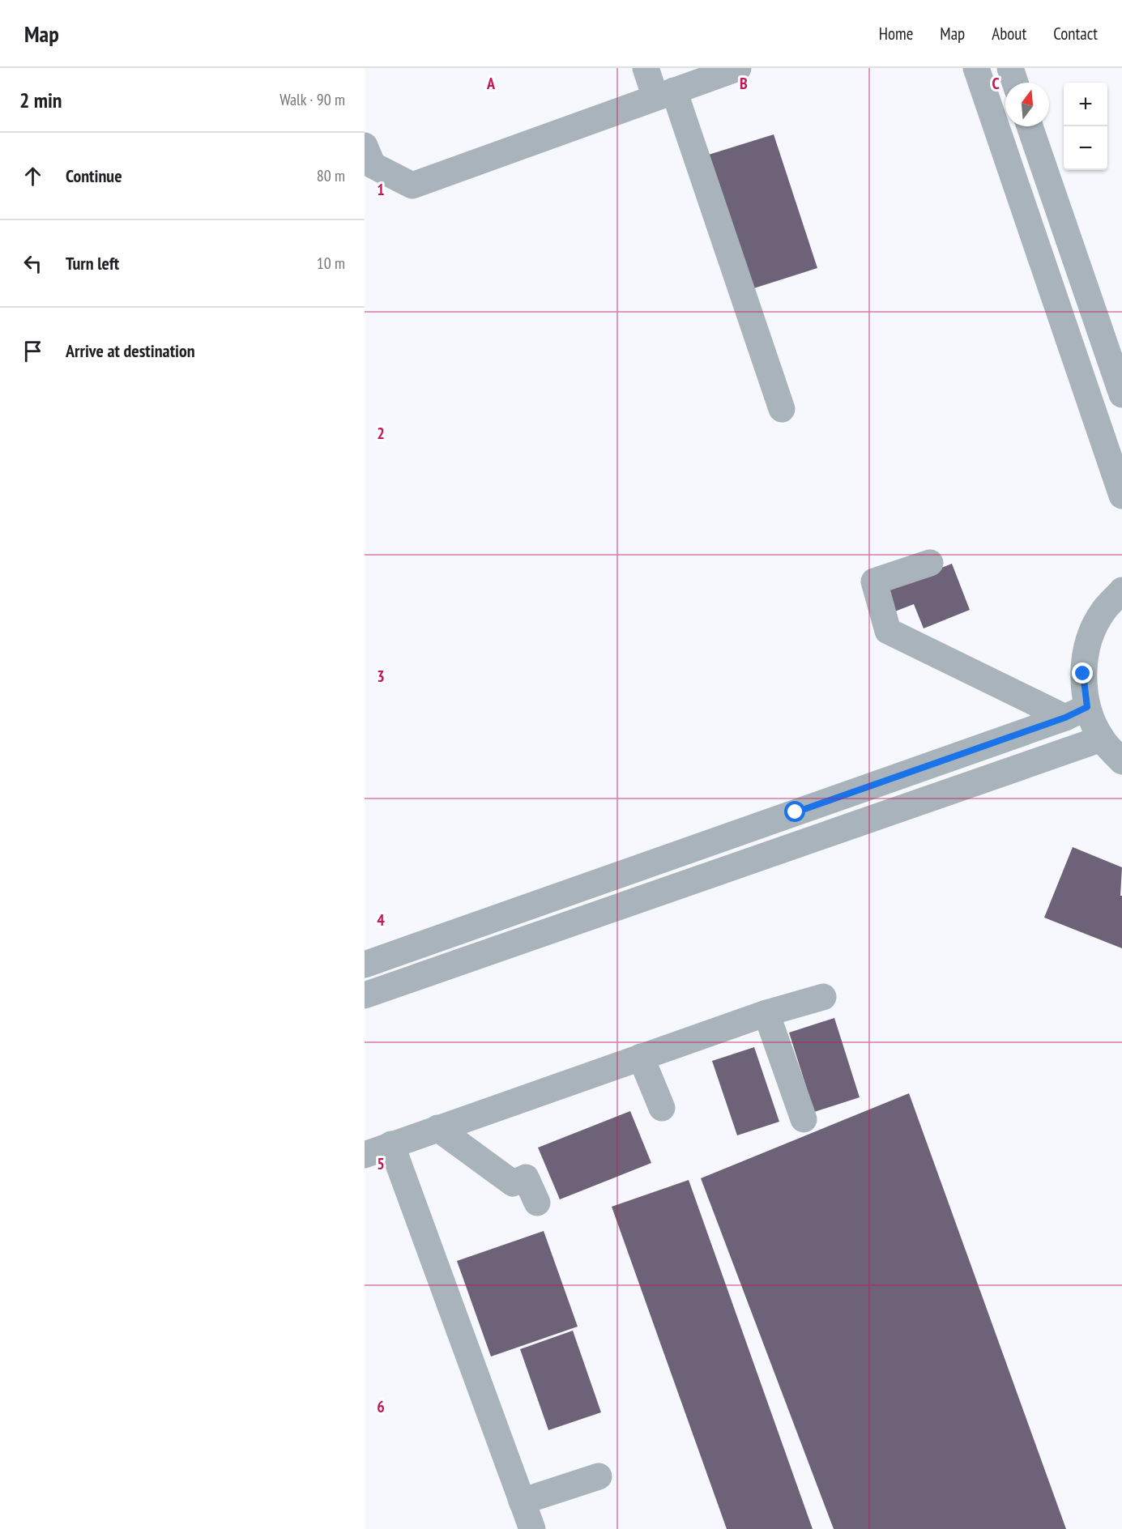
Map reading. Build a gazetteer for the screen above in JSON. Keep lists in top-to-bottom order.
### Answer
{
  "north": "top",
  "page": {
    "header": "Map",
    "nav": [
      "Home",
      "Map",
      "About",
      "Contact"
    ],
    "heading": ["2 min", "Walk · 90 m"],
    "map_buttons": ["+", "−"],
    "list": [
      ["Continue", "80 m"],
      ["Turn left", "10 m"],
      "Arrive at destination"
    ]
  },
  "grid": {
    "columns": ["A", "B", "C"],
    "rows": [
      "1",
      "2",
      "3",
      "4",
      "5",
      "6"
    ]
  }
}
